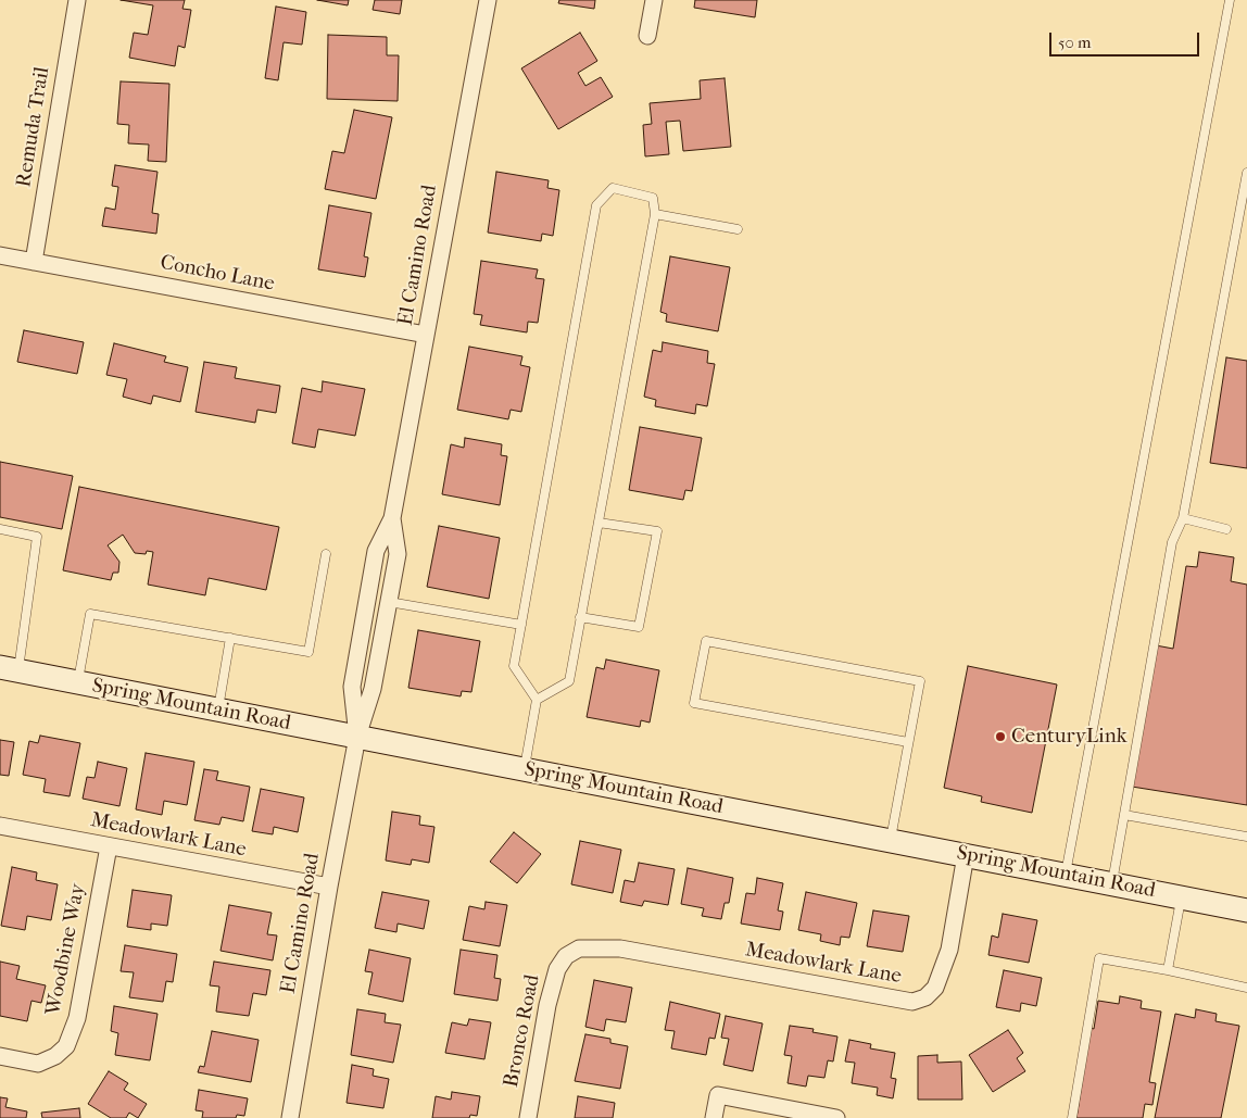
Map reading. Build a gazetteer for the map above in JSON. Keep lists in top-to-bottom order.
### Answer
{
  "streets": {
    "main road": ["Spring Mountain Road"],
    "street": [
      "Remuda Trail",
      "El Camino Road",
      "Concho Lane",
      "Meadowlark Lane",
      "Woodbine Way",
      "Bronco Road"
    ]
  },
  "crossings": [
    ["Remuda Trail", "Concho Lane"],
    ["El Camino Road", "Concho Lane"],
    ["El Camino Road", "Spring Mountain Road"],
    ["El Camino Road", "Meadowlark Lane"],
    ["Spring Mountain Road", "Meadowlark Lane"],
    ["Meadowlark Lane", "Woodbine Way"],
    ["Meadowlark Lane", "Bronco Road"]
  ],
  "places": ["CenturyLink"],
  "scale_bar": "50 m"
}
